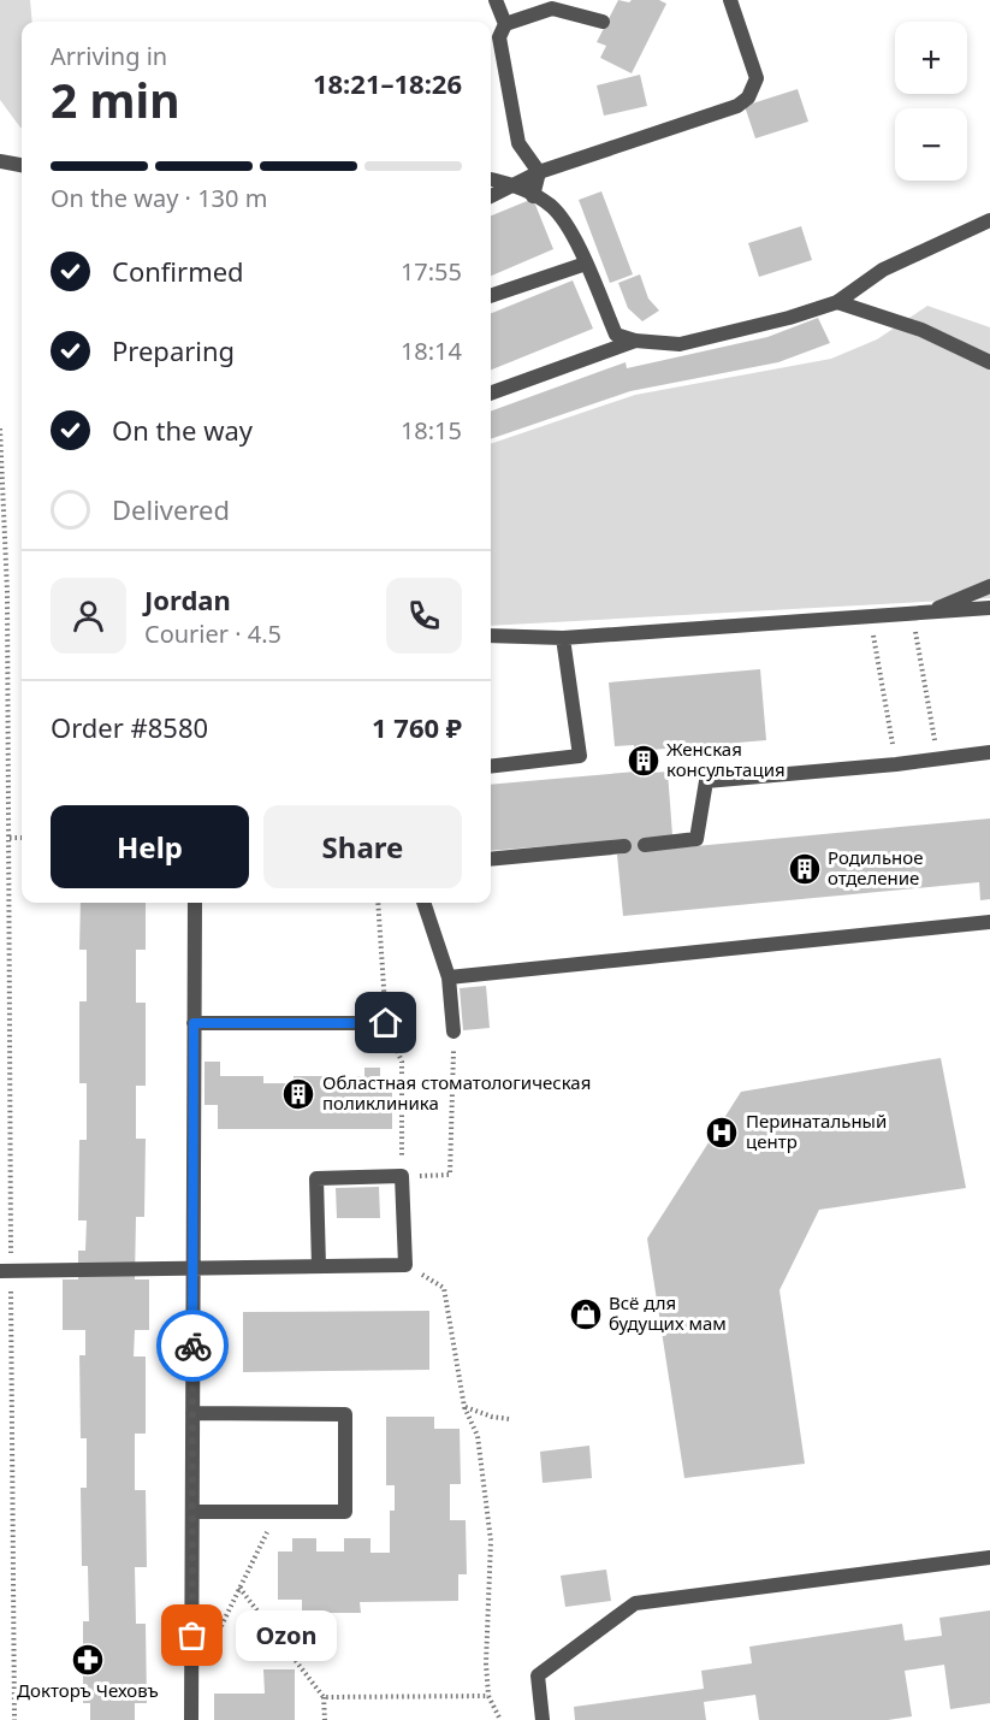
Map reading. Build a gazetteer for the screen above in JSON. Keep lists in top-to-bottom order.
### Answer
{
  "places": {
    "building": ["Женская консультация", "Родильное отделение", "Областная стоматологическая поликлиника"],
    "hospital": ["Перинатальный центр"],
    "shop": ["Всё для будущих мам"],
    "other": ["Ozon"],
    "pharmacy": ["Докторъ Чеховъ"]
  },
  "page": {
    "map_buttons": ["+", "−"],
    "heading": ["2 min", "Arriving in", "18:21–18:26"],
    "panel": [
      "Jordan",
      "Courier · 4.5",
      "Order #8580",
      "1 760 ₽"
    ],
    "bar": "On the way · 130 m",
    "list": [
      ["Confirmed", "17:55"],
      ["Preparing", "18:14"],
      ["On the way", "18:15"],
      "Delivered"
    ],
    "buttons": ["Help", "Share"],
    "bubble": "Ozon"
  }
}
